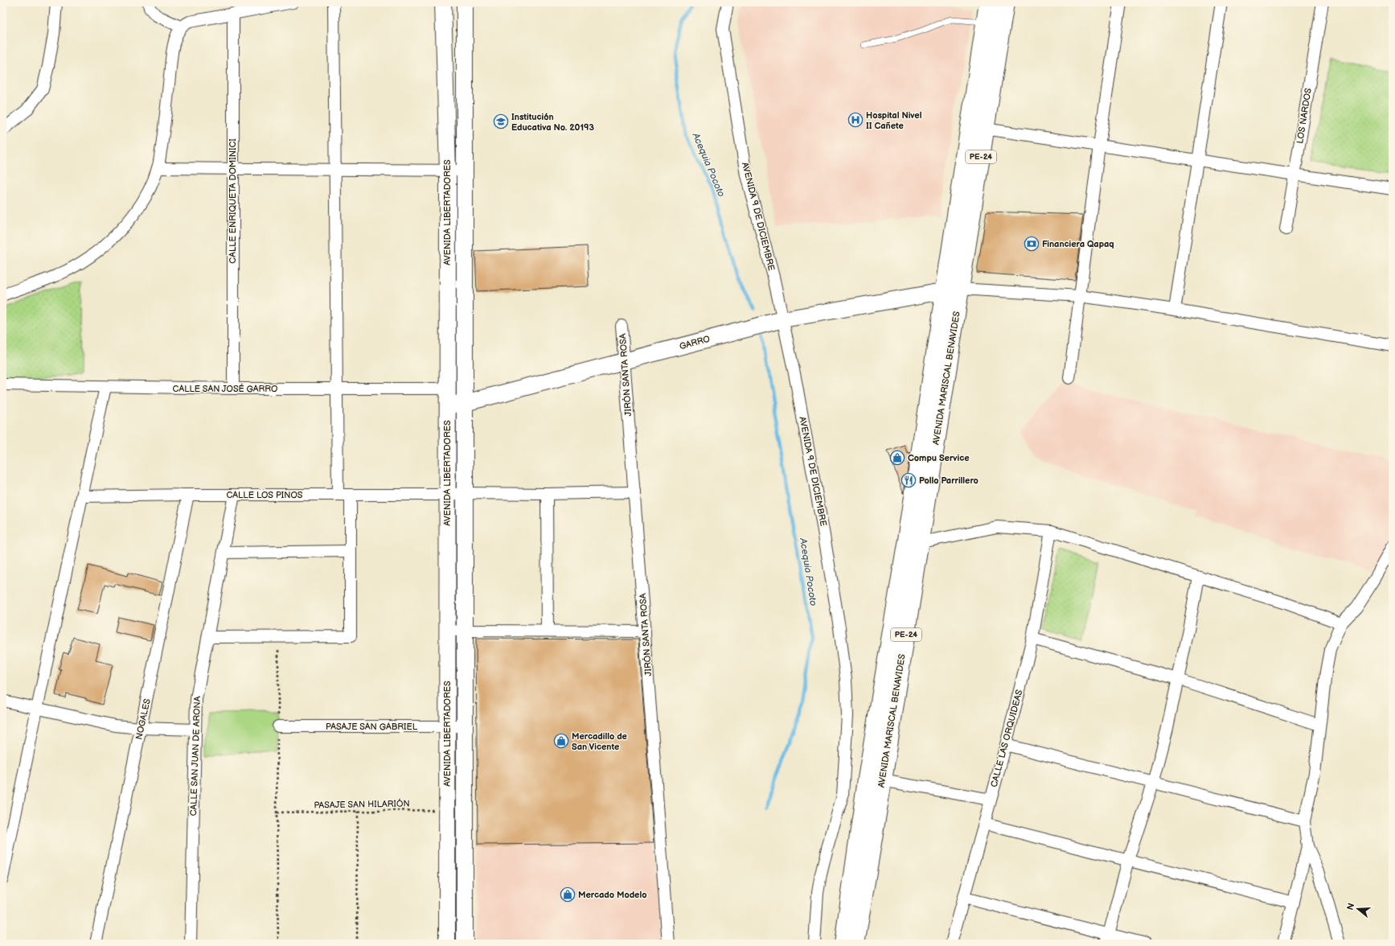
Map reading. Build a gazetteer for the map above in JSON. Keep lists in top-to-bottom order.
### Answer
{
  "streets": {
    "highway": ["PE-24", "AVENIDA MARISCAL BENAVIDES"],
    "street": [
      "LOS NARDOS",
      "CALLE ENRIQUETA DOMINICI",
      "AVENIDA LIBERTADORES",
      "AVENIDA 9 DE DICIEMBRE",
      "GARRO",
      "JIRÓN SANTA ROSA",
      "CALLE SAN JOSÉ GARRO",
      "CALLE LOS PINOS",
      "NOGALES",
      "PASAJE SAN GABRIEL",
      "CALLE LAS ORQUIDEAS",
      "CALLE SAN JUAN DE ARONA"
    ],
    "path": ["PASAJE SAN HILARIÓN"]
  },
  "crossings": [
    ["CALLE ENRIQUETA DOMINICI", "CALLE SAN JOSÉ GARRO"],
    ["AVENIDA LIBERTADORES", "GARRO"],
    ["AVENIDA LIBERTADORES", "CALLE SAN JOSÉ GARRO"],
    ["AVENIDA LIBERTADORES", "CALLE LOS PINOS"],
    ["AVENIDA LIBERTADORES", "PASAJE SAN GABRIEL"],
    ["AVENIDA LIBERTADORES", "PASAJE SAN HILARIÓN"],
    ["AVENIDA 9 DE DICIEMBRE", "GARRO"],
    ["GARRO", "JIRÓN SANTA ROSA"],
    ["GARRO", "AVENIDA MARISCAL BENAVIDES"],
    ["GARRO", "CALLE SAN JOSÉ GARRO"],
    ["JIRÓN SANTA ROSA", "CALLE LOS PINOS"],
    ["CALLE LOS PINOS", "NOGALES"],
    ["CALLE LOS PINOS", "CALLE SAN JUAN DE ARONA"]
  ],
  "water": ["Acequia Pocoto"],
  "places": {
    "hospital": ["Hospital Nivel II Cañete"],
    "school or university": ["Institución Educativa No. 20193"],
    "bank": ["Financiera Qapaq"],
    "shop": ["Compu Service", "Mercadillo de San Vicente", "Mercado Modelo"],
    "restaurant": ["Pollo Parrillero"]
  },
  "north": "left"
}
